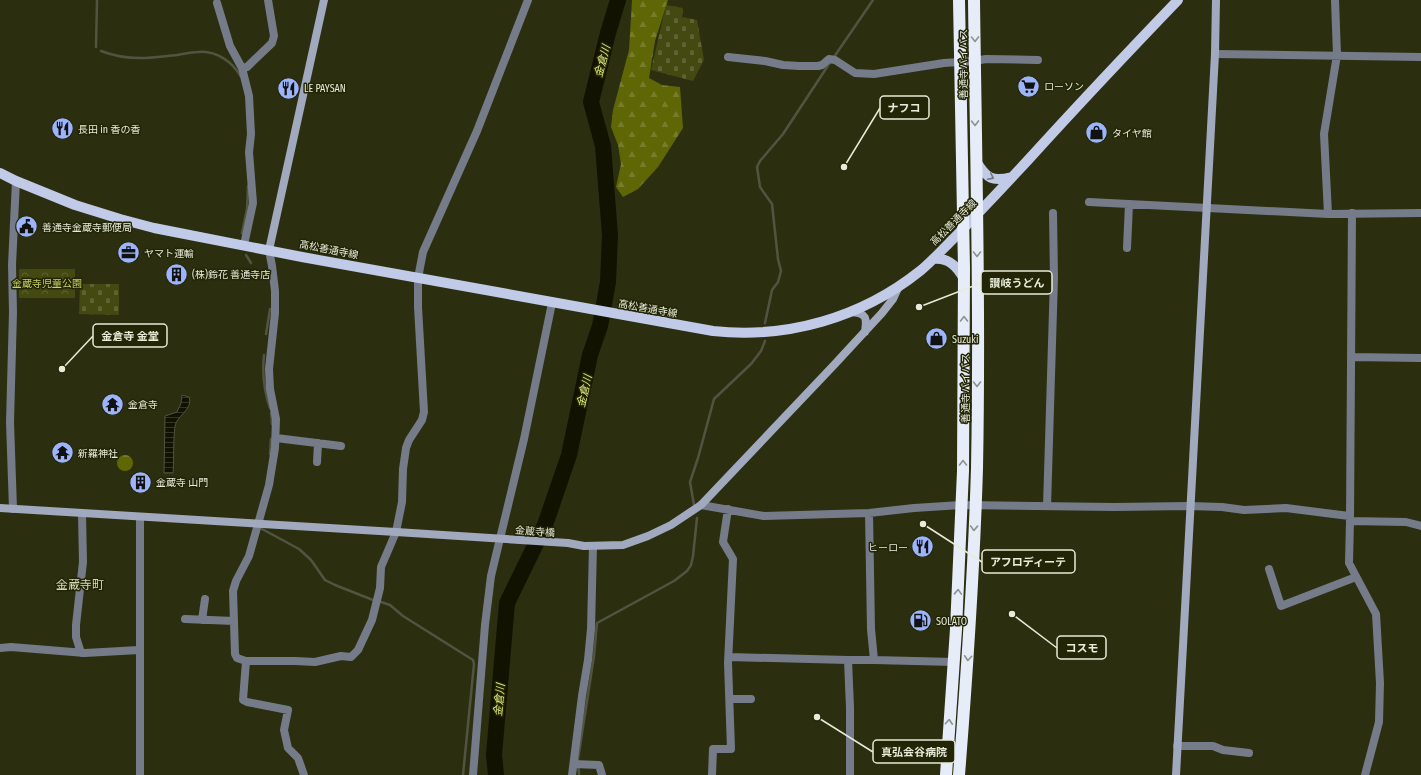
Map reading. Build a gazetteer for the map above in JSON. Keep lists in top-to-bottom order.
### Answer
{
  "streets": {
    "highway": ["善通寺バイパス"],
    "main road": ["高松善通寺線"],
    "street": ["金蔵寺橋"]
  },
  "crossings": [
    ["善通寺バイパス", "高松善通寺線"],
    ["高松善通寺線", "金蔵寺橋"]
  ],
  "districts": ["金蔵寺町"],
  "water": ["金倉川"],
  "parks": ["金蔵寺児童公園"],
  "places": {
    "supermarket": ["ローソン"],
    "restaurant": ["LE PAYSAN", "長田 in 香の香", "ヒーロー"],
    "shop": ["タイヤ館", "Suzuki"],
    "other": [
      "ナフコ",
      "讃岐うどん",
      "金倉寺 金堂",
      "アフロディーテ",
      "コスモ",
      "真弘会谷病院"
    ],
    "public building": ["善通寺金蔵寺郵便局"],
    "office": ["ヤマト運輸"],
    "building": ["(株)鈴花 善通寺店", "金蔵寺 山門"],
    "temple": ["金倉寺", "新羅神社"],
    "fuel station": ["SOLATO"]
  }
}
